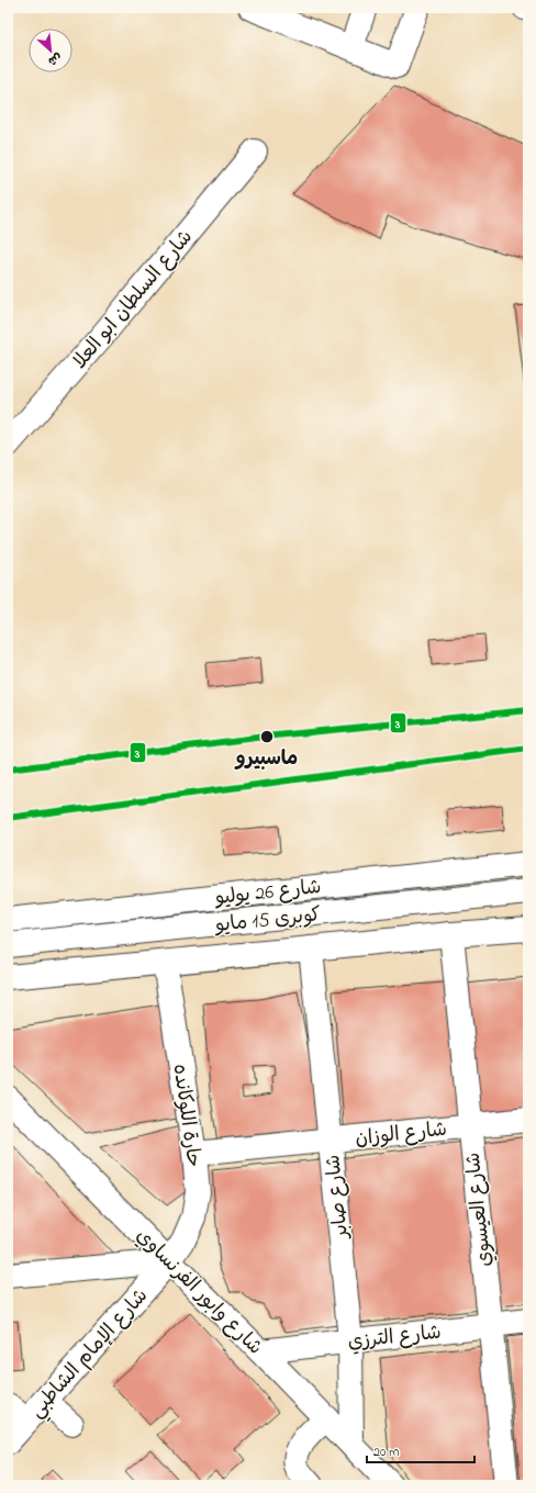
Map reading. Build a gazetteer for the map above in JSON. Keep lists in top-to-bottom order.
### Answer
{
  "streets": {
    "main road": [
      "شارع السلطان ابو العلا",
      "شارع 26 يوليو",
      "كوبرى 15 مايو",
      "حارة اللوكانده",
      "شارع الوزان",
      "شارع صابر",
      "شارع العيسوي",
      "شارع وابور الفرنساوي",
      "شارع الترزي",
      "شارع الإمام الشاطبي"
    ]
  },
  "crossings": [
    ["حارة اللوكانده", "شارع الوزان"],
    ["حارة اللوكانده", "شارع وابور الفرنساوي"],
    ["حارة اللوكانده", "شارع الإمام الشاطبي"],
    ["شارع الوزان", "شارع صابر"],
    ["شارع الوزان", "شارع العيسوي"],
    ["شارع صابر", "شارع وابور الفرنساوي"],
    ["شارع صابر", "شارع الترزي"],
    ["شارع العيسوي", "شارع الترزي"],
    ["شارع وابور الفرنساوي", "شارع الترزي"],
    ["شارع وابور الفرنساوي", "شارع الإمام الشاطبي"]
  ],
  "places": ["ماسبيرو"],
  "lines": ["transit line 3"],
  "scale_bar": "20 m",
  "north": "bottom right"
}
